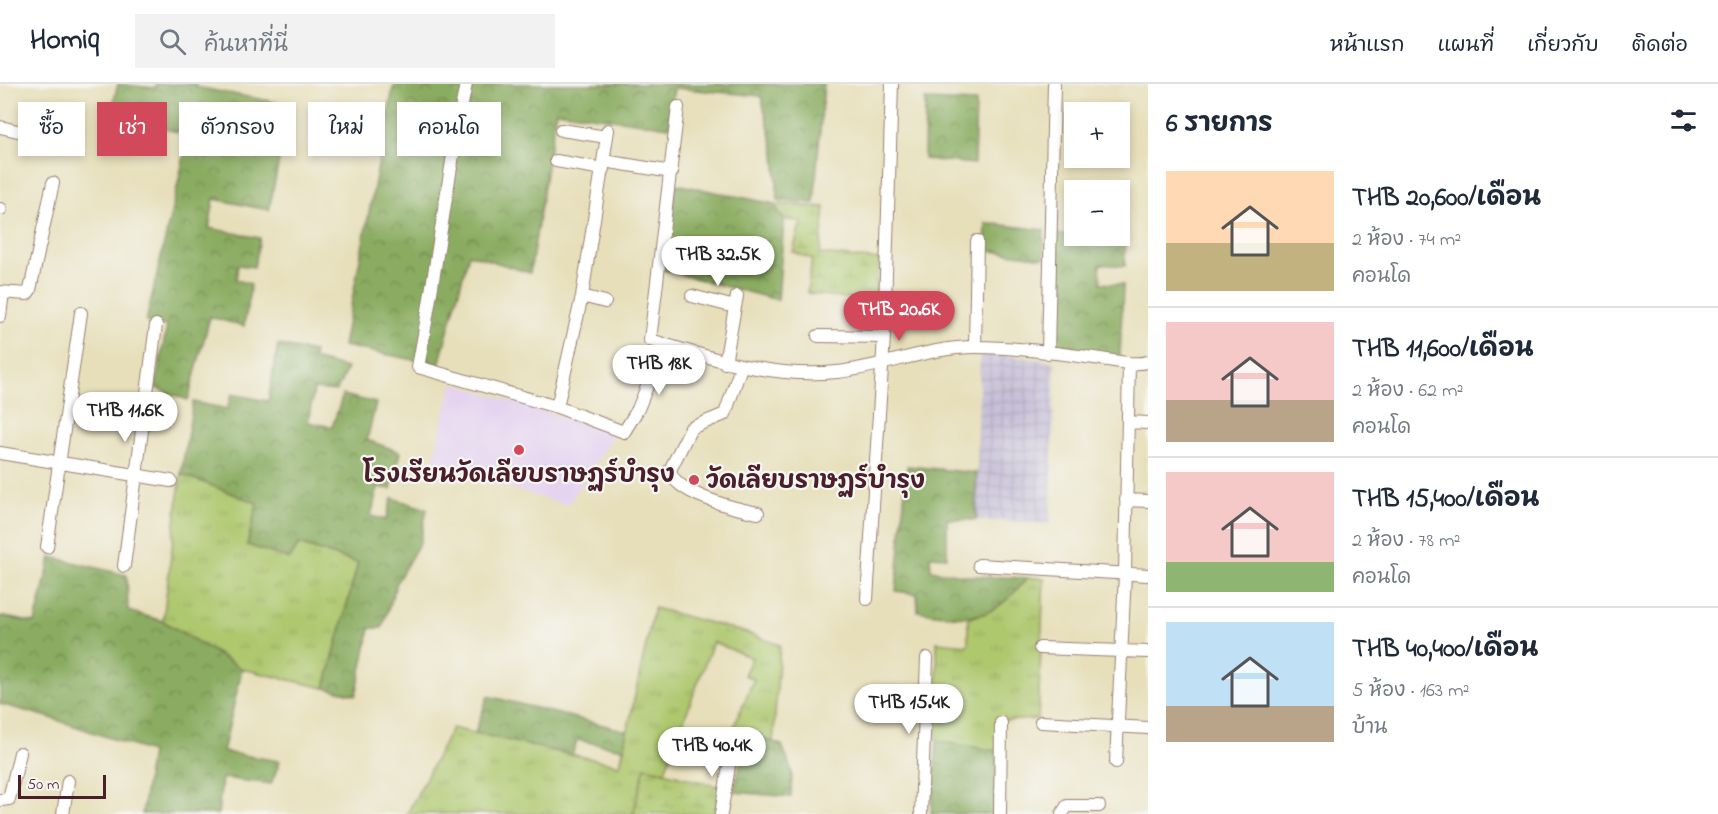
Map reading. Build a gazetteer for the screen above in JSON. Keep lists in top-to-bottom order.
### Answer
{
  "places": ["โรงเรียนวัดเลียบราษฏร์บำรุง", "วัดเลียบราษฏร์บำรุง"],
  "scale_bar": "50 m",
  "page": {
    "header": "Homiq",
    "search": "ค้นหาที่นี่",
    "nav": [
      "หน้าแรก",
      "แผนที่",
      "เกี่ยวกับ",
      "ติดต่อ"
    ],
    "heading": "6 รายการ",
    "map_buttons": ["+", "−"],
    "chip": [
      "ซื้อ",
      "เช่า",
      "ตัวกรอง",
      "ใหม่",
      "คอนโด"
    ],
    "list": [
      {
        "name": "THB 20,600/เดือน",
        "note": "2 ห้อง · 74 m² · คอนโด"
      },
      {
        "name": "THB 11,600/เดือน",
        "note": "2 ห้อง · 62 m² · คอนโด"
      },
      {
        "name": "THB 15,400/เดือน",
        "note": "2 ห้อง · 78 m² · คอนโด"
      },
      {
        "name": "THB 40,400/เดือน",
        "note": "5 ห้อง · 163 m² · บ้าน"
      }
    ],
    "price": [
      "THB 32.5K",
      "THB 20.6K",
      "THB 18K",
      "THB 11.6K",
      "THB 15.4K",
      "THB 40.4K"
    ],
    "scale": "50 m"
  }
}
